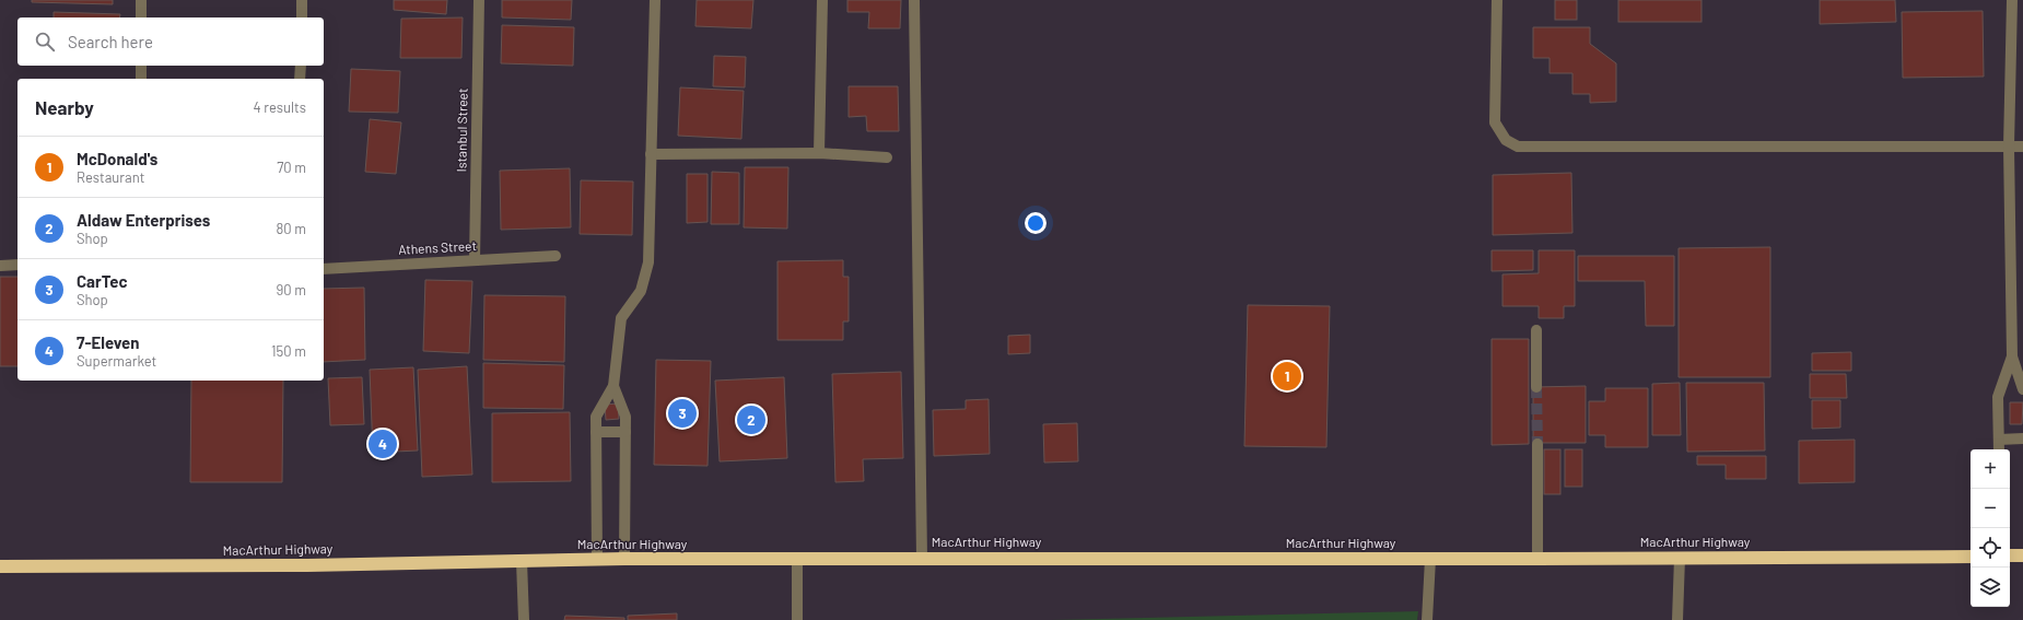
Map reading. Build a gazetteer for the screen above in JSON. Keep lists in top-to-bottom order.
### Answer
{
  "streets": {
    "highway": ["MacArthur Highway"],
    "street": ["Istanbul Street", "Athens Street"]
  },
  "crossings": [
    ["Istanbul Street", "Athens Street"]
  ],
  "page": {
    "search": "Search here",
    "heading": ["Nearby", "4 results"],
    "list": [
      {
        "mark": "1",
        "name": "McDonald's",
        "note": "Restaurant",
        "value": "70 m"
      },
      {
        "mark": "2",
        "name": "Aldaw Enterprises",
        "note": "Shop",
        "value": "80 m"
      },
      {
        "mark": "3",
        "name": "CarTec",
        "note": "Shop",
        "value": "90 m"
      },
      {
        "mark": "4",
        "name": "7-Eleven",
        "note": "Supermarket",
        "value": "150 m"
      }
    ],
    "pins": [
      "1",
      "3",
      "2",
      "4"
    ],
    "map_buttons": ["+", "−"]
  }
}
